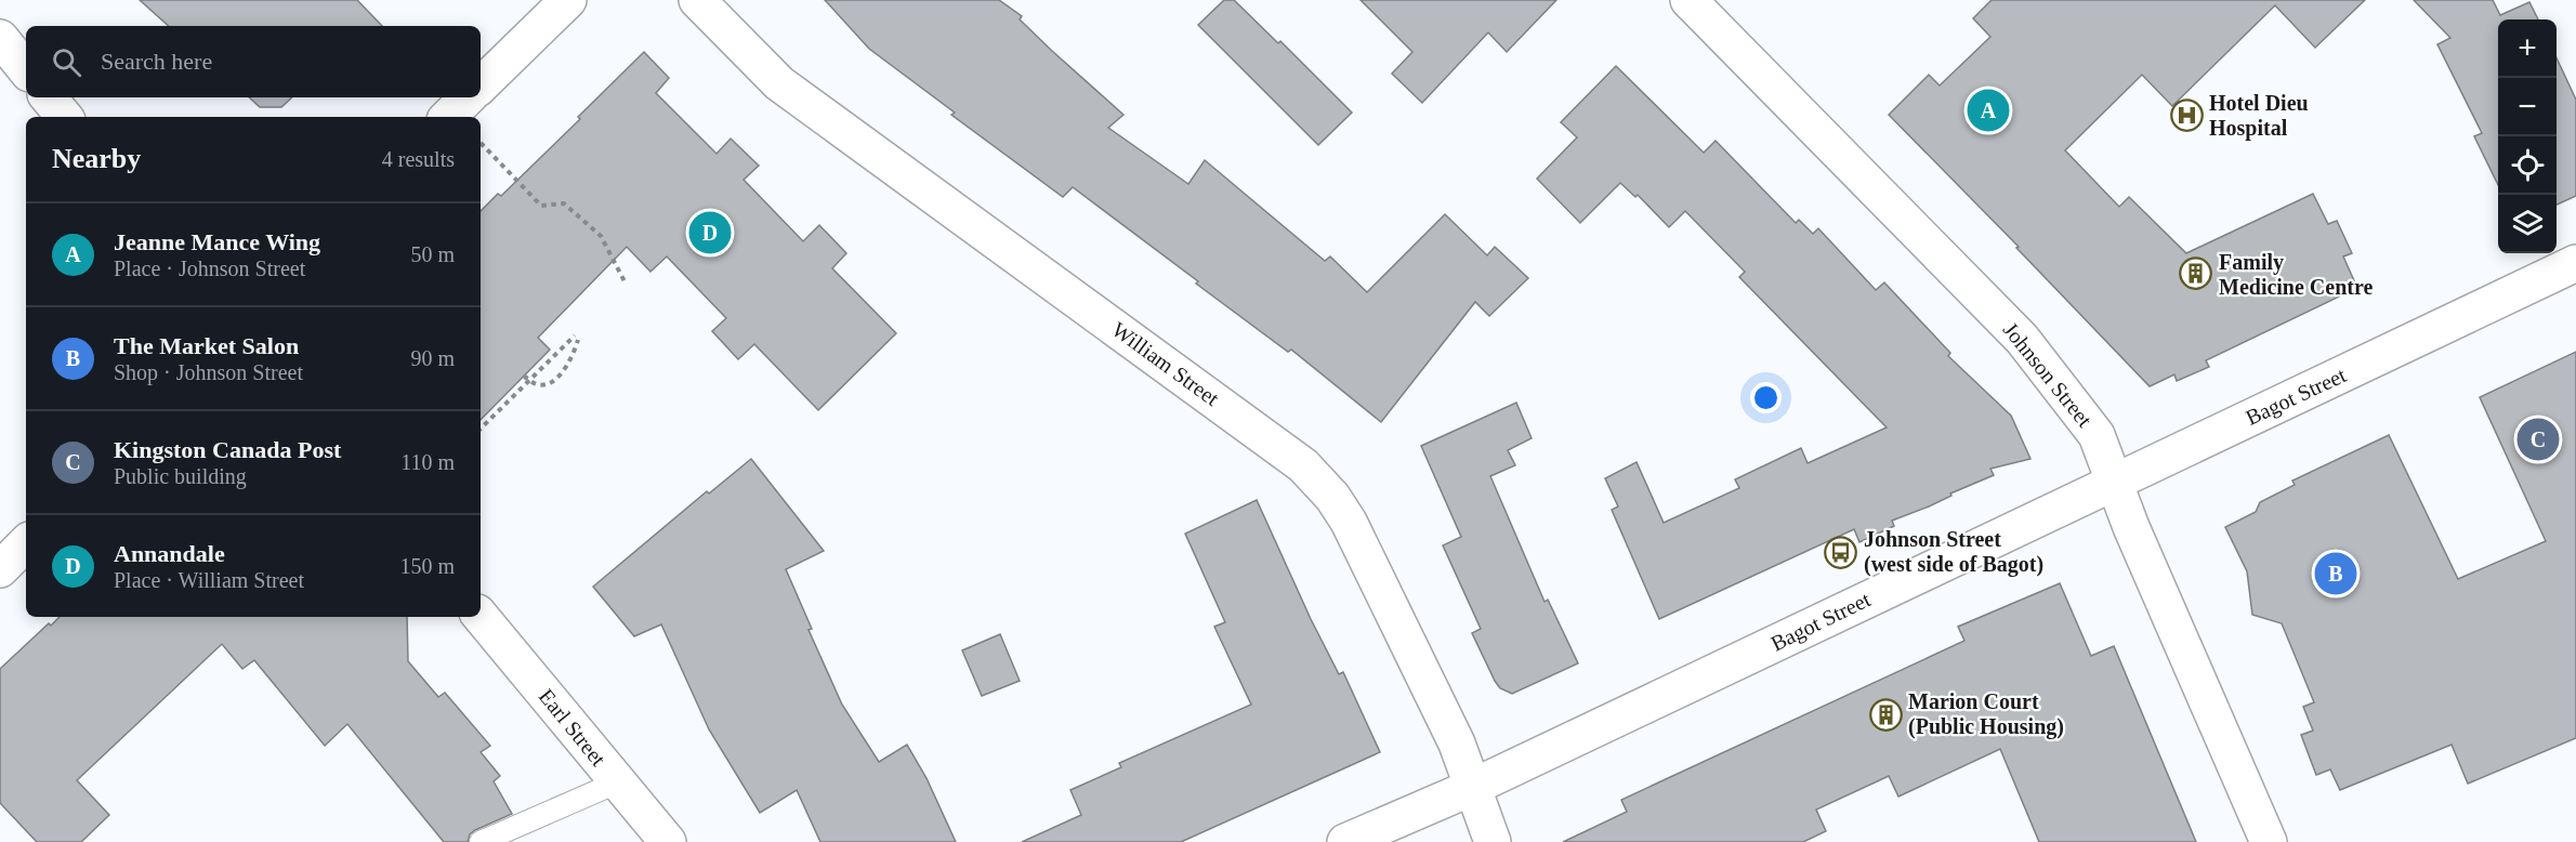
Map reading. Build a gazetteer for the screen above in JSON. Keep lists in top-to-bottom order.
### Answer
{
  "streets": {
    "street": [
      "William Street",
      "Johnson Street",
      "Bagot Street",
      "Earl Street"
    ]
  },
  "crossings": [
    ["William Street", "Bagot Street"],
    ["Johnson Street", "Bagot Street"]
  ],
  "places": {
    "hospital": ["Hotel Dieu Hospital"],
    "building": ["Family Medicine Centre", "Marion Court (Public Housing)"],
    "bus stop": ["Johnson Street (west side of Bagot)"]
  },
  "page": {
    "map_buttons": ["+", "−"],
    "search": "Search here",
    "pins": [
      "A",
      "D",
      "C",
      "B"
    ],
    "heading": ["Nearby", "4 results"],
    "list": [
      {
        "mark": "A",
        "name": "Jeanne Mance Wing",
        "note": "Place · Johnson Street",
        "value": "50 m"
      },
      {
        "mark": "B",
        "name": "The Market Salon",
        "note": "Shop · Johnson Street",
        "value": "90 m"
      },
      {
        "mark": "C",
        "name": "Kingston Canada Post",
        "note": "Public building",
        "value": "110 m"
      },
      {
        "mark": "D",
        "name": "Annandale",
        "note": "Place · William Street",
        "value": "150 m"
      }
    ]
  }
}
